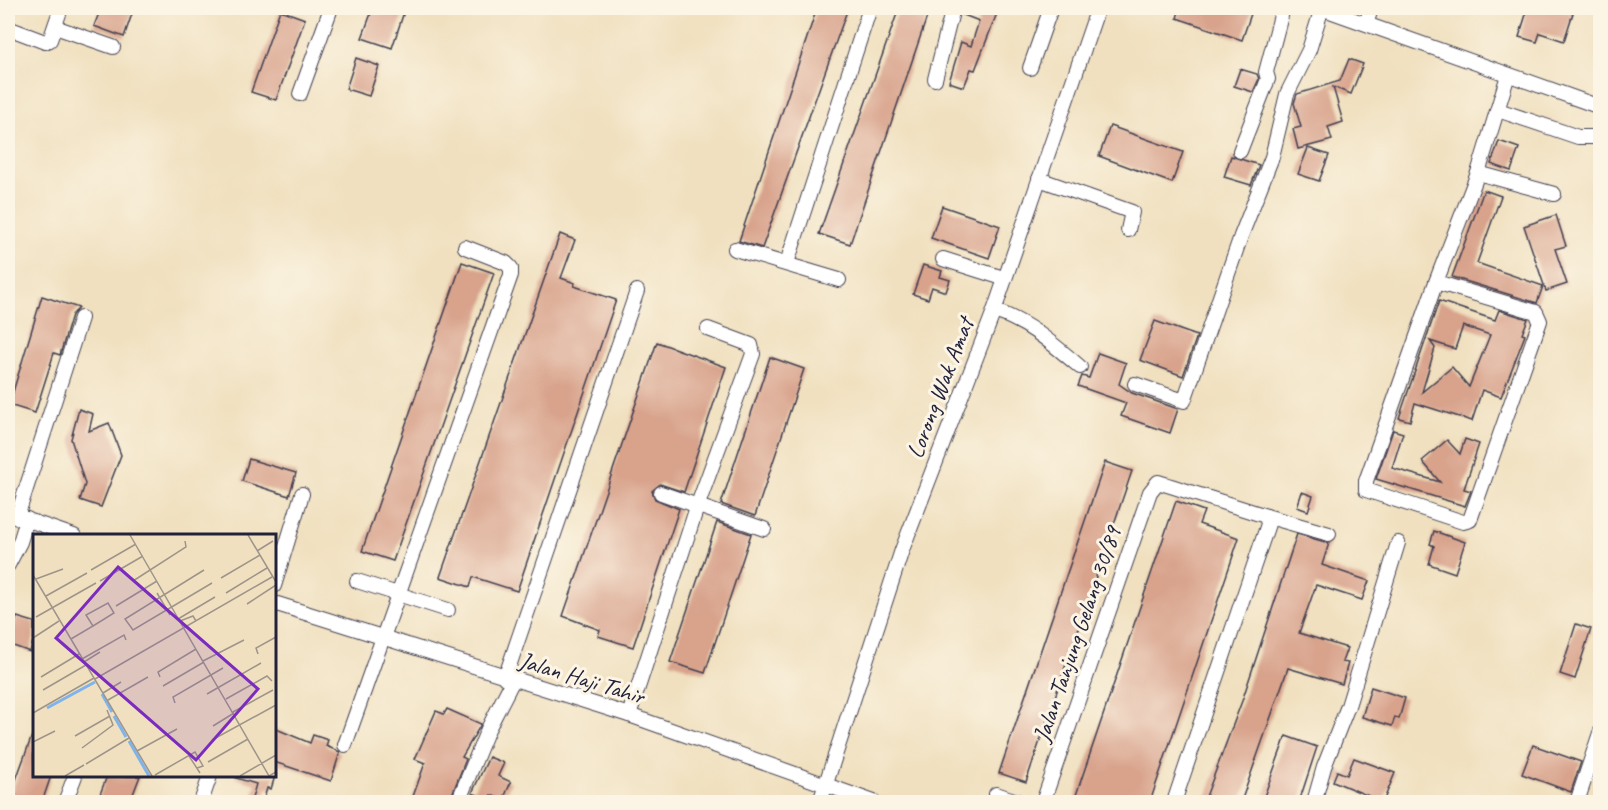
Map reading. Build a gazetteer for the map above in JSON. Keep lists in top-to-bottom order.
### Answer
{
  "streets": {
    "street": ["Lorong Wak Amat", "Jalan Tanjung Gelang 30/89", "Jalan Haji Tahir"]
  },
  "crossings": [
    ["Lorong Wak Amat", "Jalan Haji Tahir"]
  ]
}
